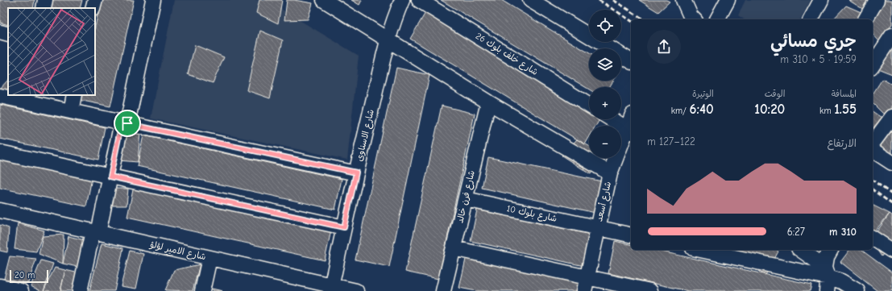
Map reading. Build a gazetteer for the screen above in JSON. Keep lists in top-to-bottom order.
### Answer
{
  "streets": {
    "street": [
      "شارع خلف بلوك 26",
      "شارع الاسناوى",
      "شارع فرن خالد",
      "شارع أسعد",
      "شارع بلوك 10",
      "شارع الامير لؤلؤ"
    ]
  },
  "crossings": [
    ["شارع الاسناوى", "شارع الامير لؤلؤ"],
    ["شارع فرن خالد", "شارع بلوك 10"],
    ["شارع أسعد", "شارع بلوك 10"]
  ],
  "scale_bar": "20 m",
  "page": {
    "map_buttons": ["+", "−"],
    "heading": ["جري مسائي", "19:59 · 5 × 310 m"],
    "stats": [
      ["المسافة", "1.55 km"],
      ["الوقت", "10:20"],
      ["الوتيرة", "6:40 /km"]
    ],
    "chart": ["الارتفاع", "122–127 m"],
    "list": [
      {
        "name": "310 m",
        "note": "6:27"
      }
    ],
    "scale": "20 m"
  }
}
